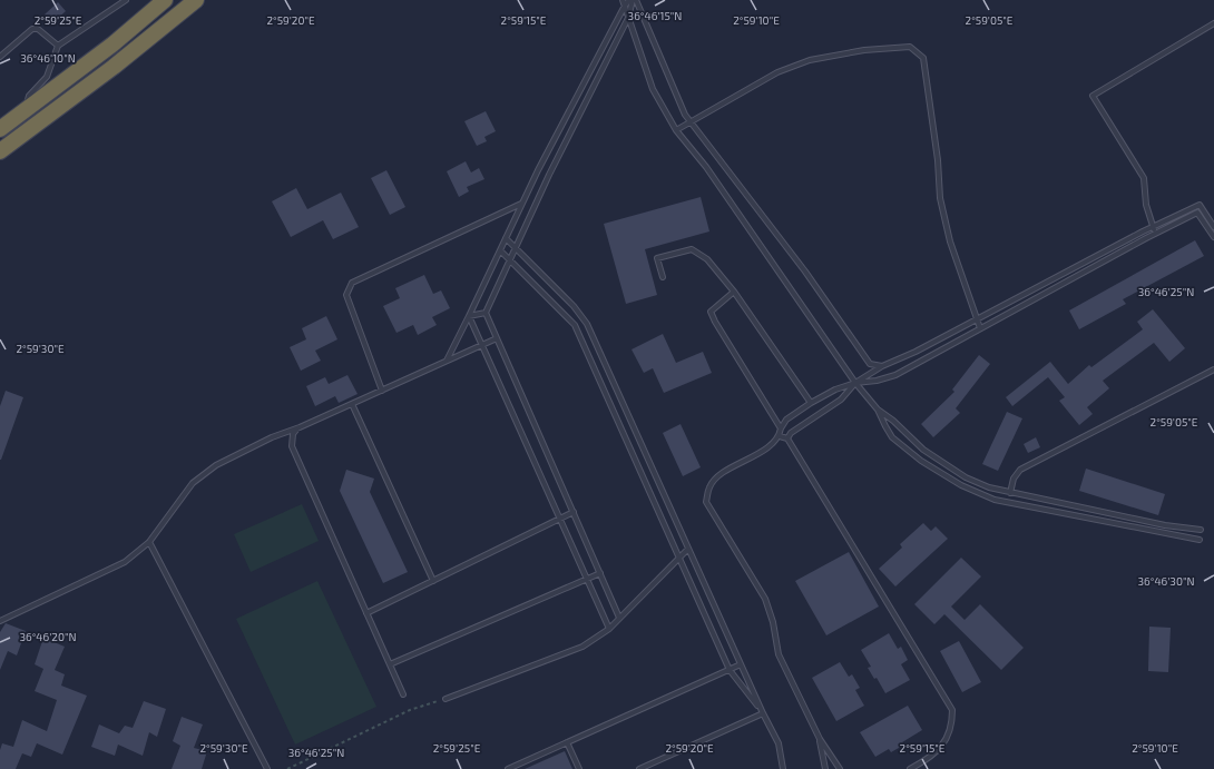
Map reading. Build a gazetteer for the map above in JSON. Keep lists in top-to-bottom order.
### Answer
{
  "coordinates": [
    "36°46'15\"N",
    "2°59'25\"E",
    "2°59'15\"E",
    "2°59'10\"E",
    "2°59'05\"E",
    "2°59'20\"E",
    "36°46'10\"N",
    "36°46'25\"N",
    "2°59'30\"E",
    "36°46'30\"N",
    "36°46'20\"N"
  ]
}
